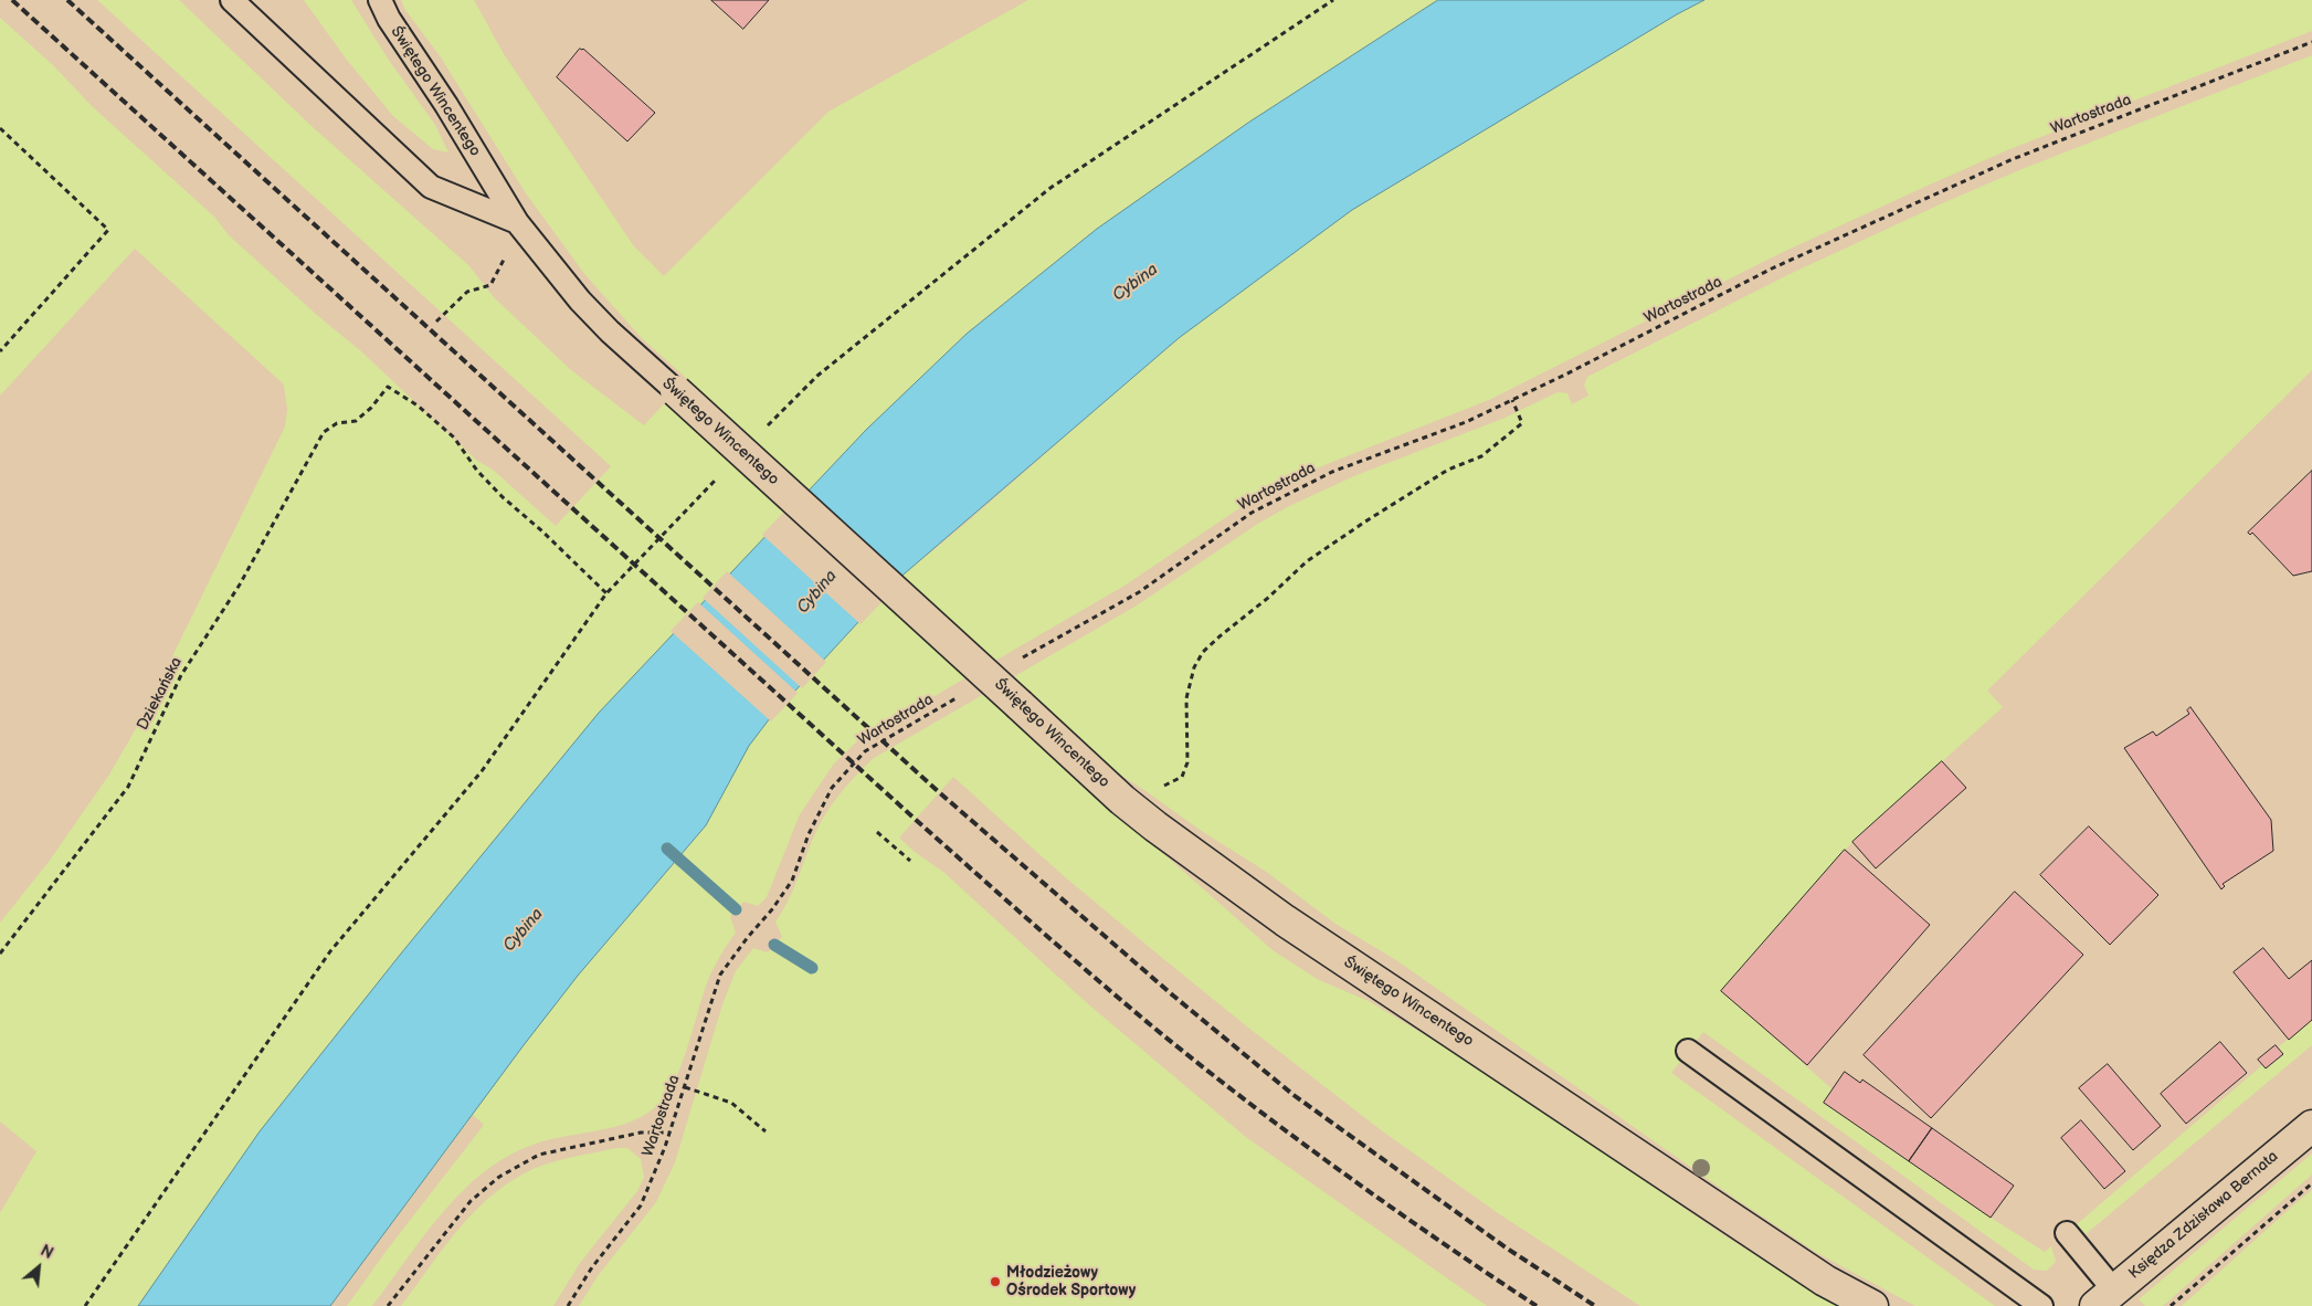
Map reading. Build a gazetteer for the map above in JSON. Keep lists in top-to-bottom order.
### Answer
{
  "streets": {
    "street": ["Świętego Wincentego", "Księdza Zdzisława Bernata"],
    "path": ["Wartostrada", "Dziekańska"]
  },
  "water": ["Cybina"],
  "places": ["Młodzieżowy Ośrodek Sportowy"],
  "north": "top right"
}
